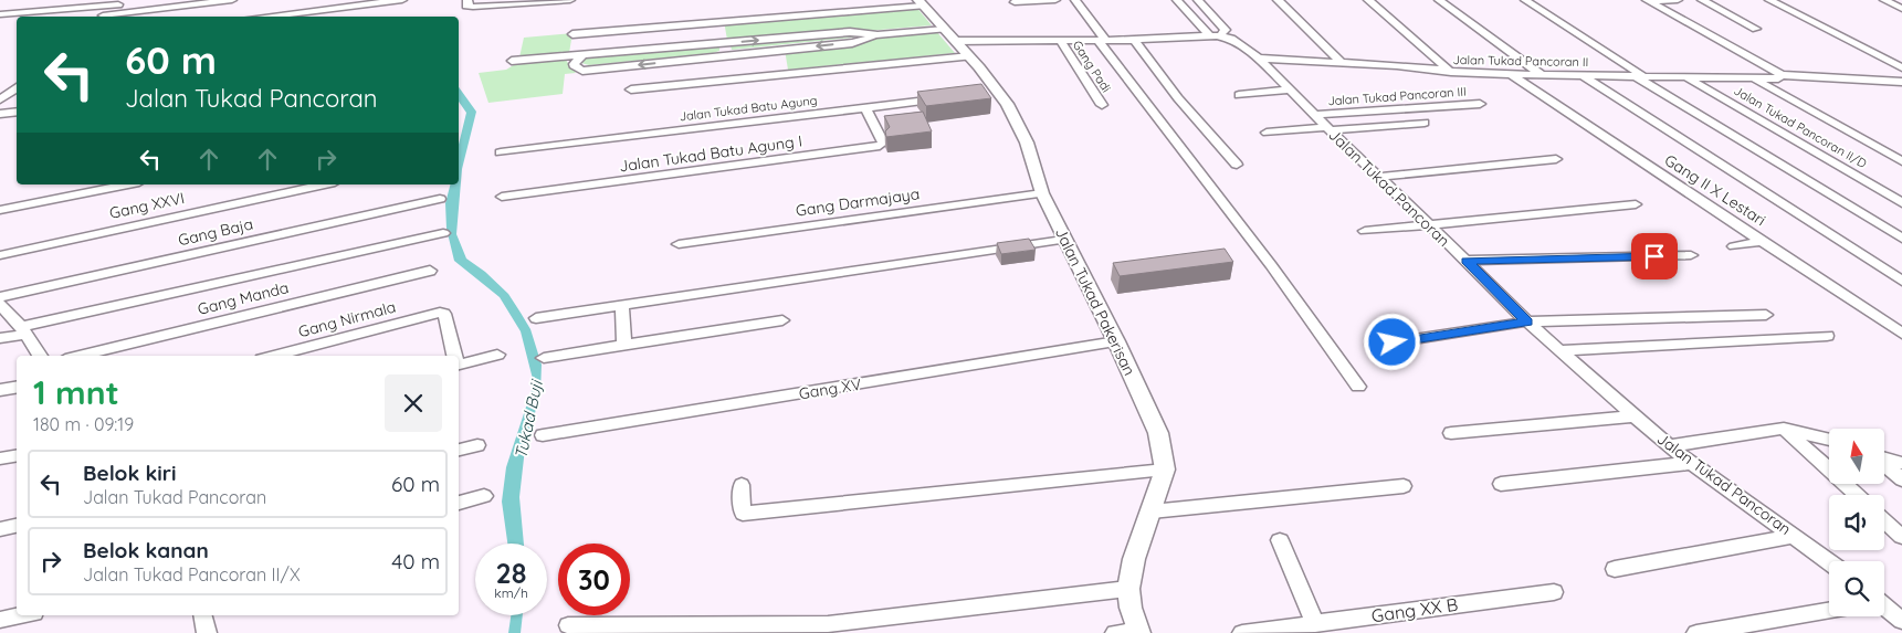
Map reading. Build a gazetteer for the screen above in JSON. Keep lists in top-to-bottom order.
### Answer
{
  "streets": {
    "street": [
      "Jalan Tukad Pancoran II",
      "Gang Padi",
      "Jalan Tukad Pancoran III",
      "Jalan Tukad Batu Agung",
      "Jalan Tukad Pancoran II/D",
      "Jalan Tukad Batu Agung I",
      "Jalan Tukad Pancoran",
      "Gang II X Lestari",
      "Gang Darmajaya",
      "Gang XXVI",
      "Gang Baja",
      "Gang Manda",
      "Jalan Tukad Pakerisan",
      "Gang Nirmala",
      "Gang XV",
      "Gang XX B"
    ]
  },
  "crossings": [
    ["Jalan Tukad Pancoran II", "Jalan Tukad Pancoran II/D"],
    ["Jalan Tukad Pancoran II", "Jalan Tukad Pancoran"],
    ["Jalan Tukad Pancoran II", "Gang II X Lestari"],
    ["Gang Padi", "Jalan Tukad Pancoran"],
    ["Jalan Tukad Pancoran III", "Jalan Tukad Pancoran"],
    ["Jalan Tukad Batu Agung", "Jalan Tukad Batu Agung I"],
    ["Jalan Tukad Pancoran", "Jalan Tukad Pakerisan"],
    ["Gang Darmajaya", "Jalan Tukad Pakerisan"],
    ["Jalan Tukad Pakerisan", "Gang XV"]
  ],
  "water": ["Tukad Buji"],
  "north": "top",
  "page": {
    "turn": ["60 m", "Jalan Tukad Pancoran"],
    "heading": ["1 mnt", "180 m · 09:19"],
    "list": [
      {
        "name": "Belok kiri",
        "note": "Jalan Tukad Pancoran",
        "value": "60 m"
      },
      {
        "name": "Belok kanan",
        "note": "Jalan Tukad Pancoran II/X",
        "value": "40 m"
      }
    ],
    "speed": "28 km/h",
    "limit": "30"
  }
}
